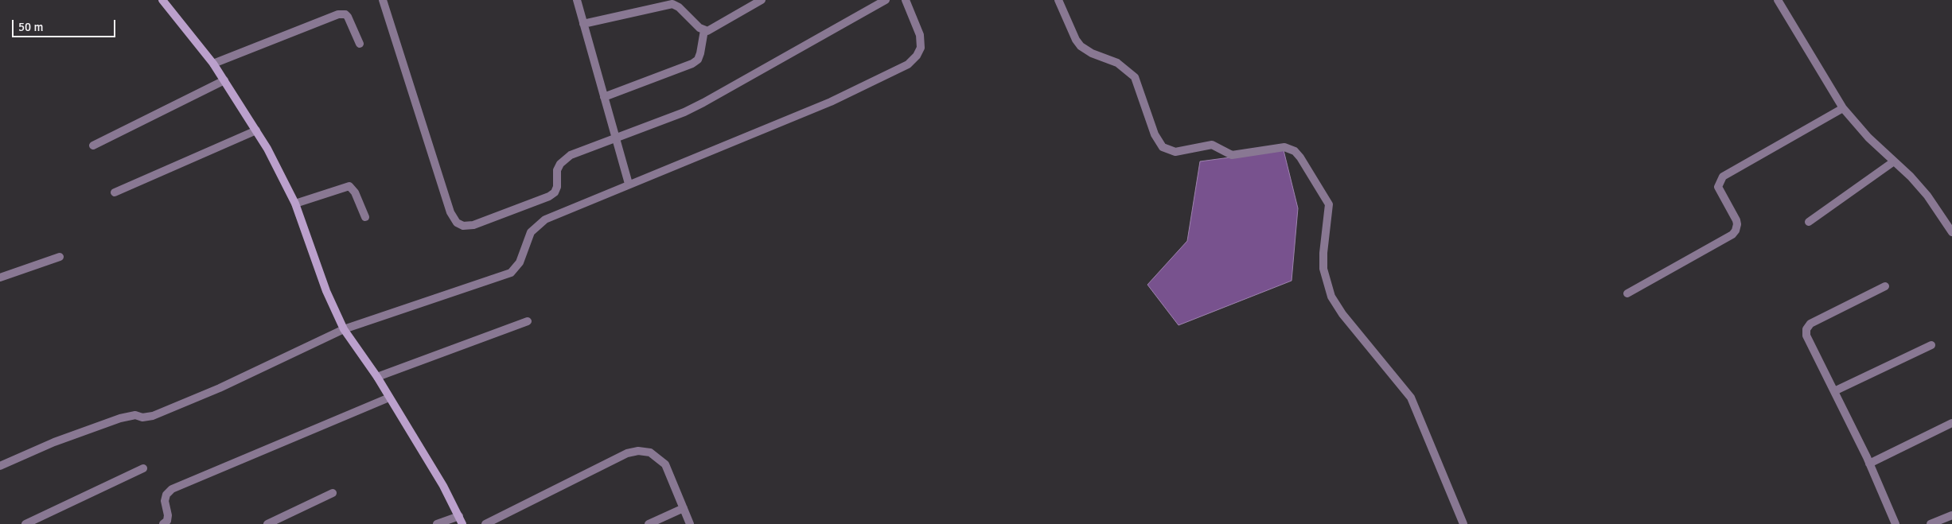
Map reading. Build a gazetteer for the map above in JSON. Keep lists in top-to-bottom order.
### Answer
{
  "scale_bar": "50 m"
}
